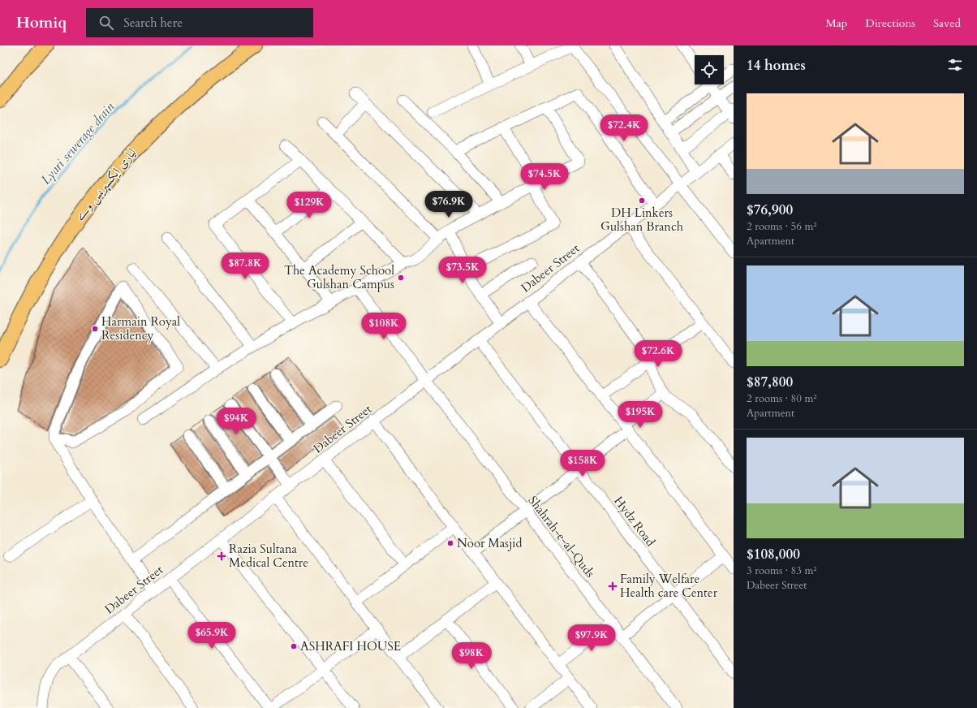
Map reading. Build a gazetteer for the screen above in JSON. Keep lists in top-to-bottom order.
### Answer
{
  "streets": {
    "highway": ["لیاری ایکسپریس وے"],
    "street": ["Dabeer Street", "Hydz Road", "Shahrah-e-al-Quds"]
  },
  "crossings": [
    ["Dabeer Street", "Hydz Road"],
    ["Dabeer Street", "Shahrah-e-al-Quds"]
  ],
  "water": ["Lyari sewerage drain"],
  "places": {
    "other": [
      "DH Linkers Gulshan Branch",
      "The Academy School Gulshan Campus",
      "Harmain Royal Residency",
      "Noor Masjid",
      "ASHRAFI HOUSE"
    ],
    "health": ["Razia Sultana Medical Centre", "Family Welfare Health care Center"]
  },
  "page": {
    "header": "Homiq",
    "search": "Search here",
    "nav": ["Map", "Directions", "Saved"],
    "heading": "14 homes",
    "list": [
      {
        "name": "$76,900",
        "note": "2 rooms · 56 m² · Apartment"
      },
      {
        "name": "$87,800",
        "note": "2 rooms · 80 m² · Apartment"
      },
      {
        "name": "$108,000",
        "note": "3 rooms · 83 m² · Dabeer Street"
      }
    ],
    "price": [
      "$72.4K",
      "$74.5K",
      "$76.9K",
      "$129K",
      "$87.8K",
      "$73.5K",
      "$108K",
      "$72.6K",
      "$195K",
      "$94K",
      "$158K",
      "$65.9K",
      "$97.9K",
      "$98K"
    ]
  }
}
